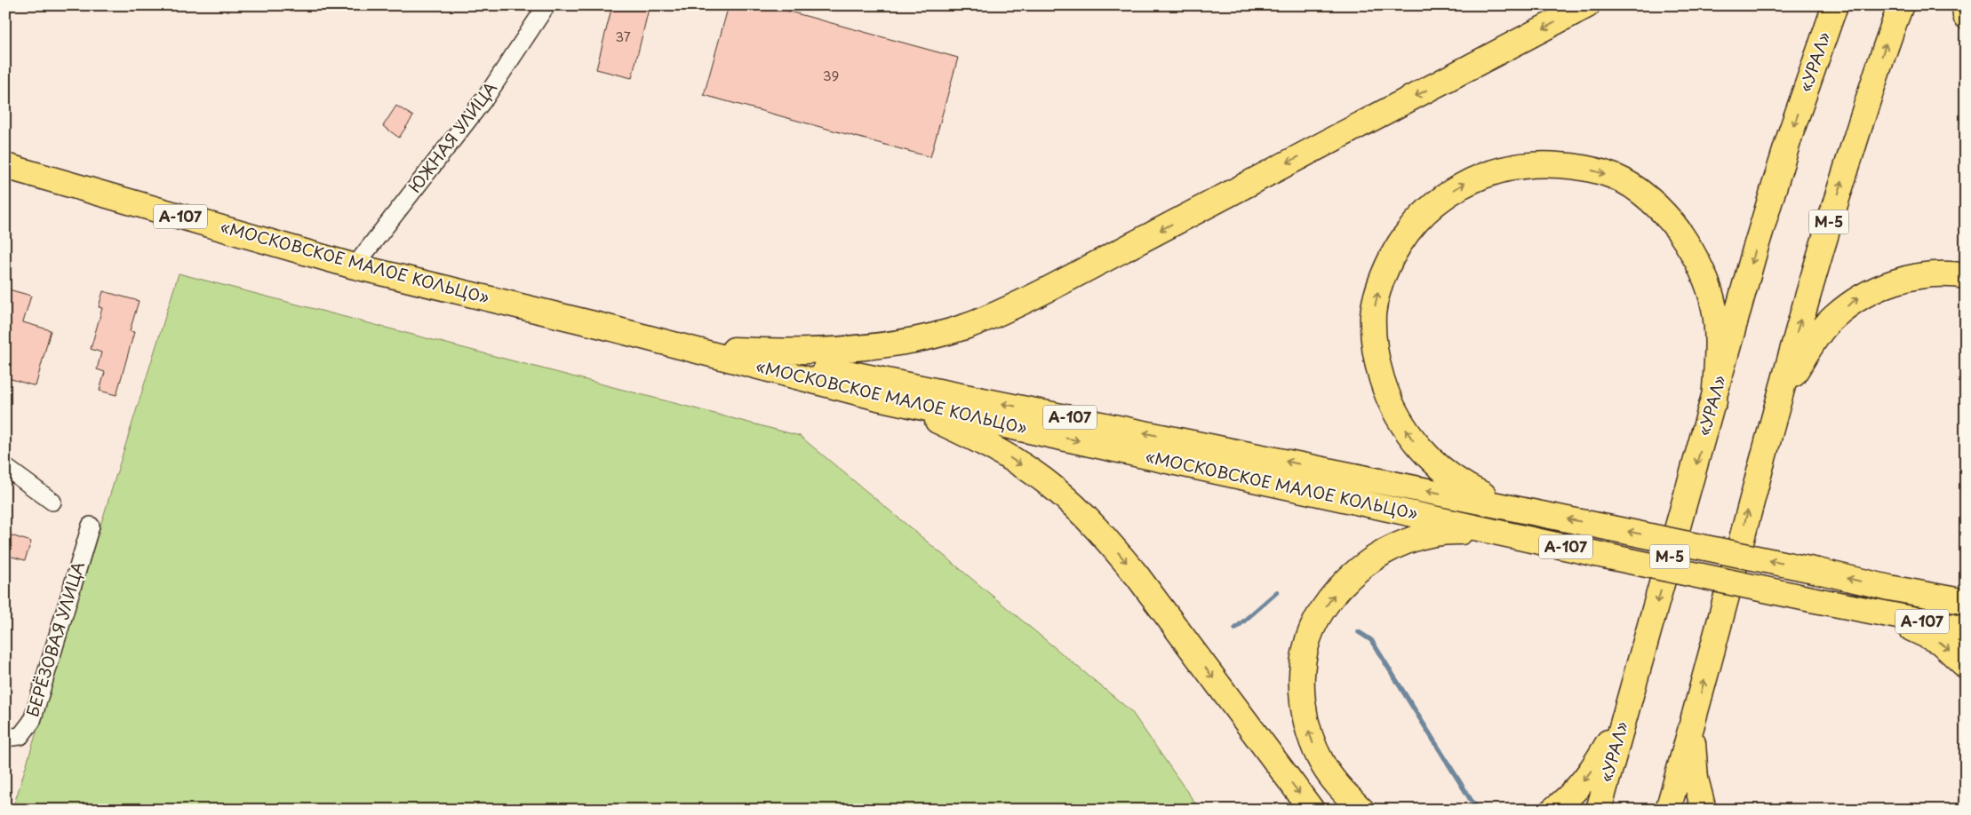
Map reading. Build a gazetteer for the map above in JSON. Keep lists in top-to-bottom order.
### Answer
{
  "streets": {
    "highway": [
      "«УРАЛ»",
      "А-107",
      "М-5",
      "«МОСКОВСКОЕ МАЛОЕ КОЛЬЦО»"
    ],
    "street": ["ЮЖНАЯ УЛИЦА", "БЕРЁЗОВАЯ УЛИЦА"]
  },
  "crossings": [
    ["ЮЖНАЯ УЛИЦА", "«МОСКОВСКОЕ МАЛОЕ КОЛЬЦО»"]
  ],
  "house_numbers": ["37", "39"]
}
